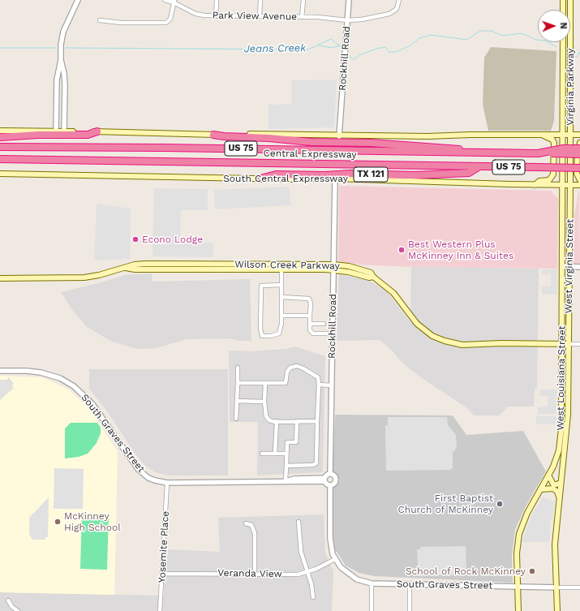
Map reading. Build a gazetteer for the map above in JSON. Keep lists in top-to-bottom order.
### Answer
{
  "streets": {
    "highway": ["US 75", "Central Expressway", "TX 121"],
    "main road": [
      "Virginia Parkway",
      "South Central Expressway",
      "Wilson Creek Parkway",
      "West Virginia Street",
      "West Louisiana Street"
    ],
    "street": [
      "Park View Avenue",
      "Rockhill Road",
      "South Graves Street",
      "Yosemite Place",
      "Veranda View"
    ]
  },
  "crossings": [
    ["Park View Avenue", "Rockhill Road"],
    ["Rockhill Road", "South Central Expressway"],
    ["Rockhill Road", "Wilson Creek Parkway"],
    ["Rockhill Road", "South Graves Street"],
    ["Virginia Parkway", "West Virginia Street"],
    ["Virginia Parkway", "West Louisiana Street"],
    ["Central Expressway", "TX 121"],
    ["TX 121", "South Central Expressway"],
    ["South Central Expressway", "West Virginia Street"],
    ["South Central Expressway", "West Louisiana Street"],
    ["West Virginia Street", "South Graves Street"],
    ["West Louisiana Street", "South Graves Street"],
    ["South Graves Street", "Yosemite Place"],
    ["South Graves Street", "Veranda View"],
    ["Yosemite Place", "Veranda View"]
  ],
  "water": ["Jeans Creek"],
  "places": [
    "Econo Lodge",
    "Best Western Plus McKinney Inn & Suites",
    "First Baptist Church of McKinney",
    "McKinney High School",
    "School of Rock McKinney"
  ],
  "north": "right"
}
